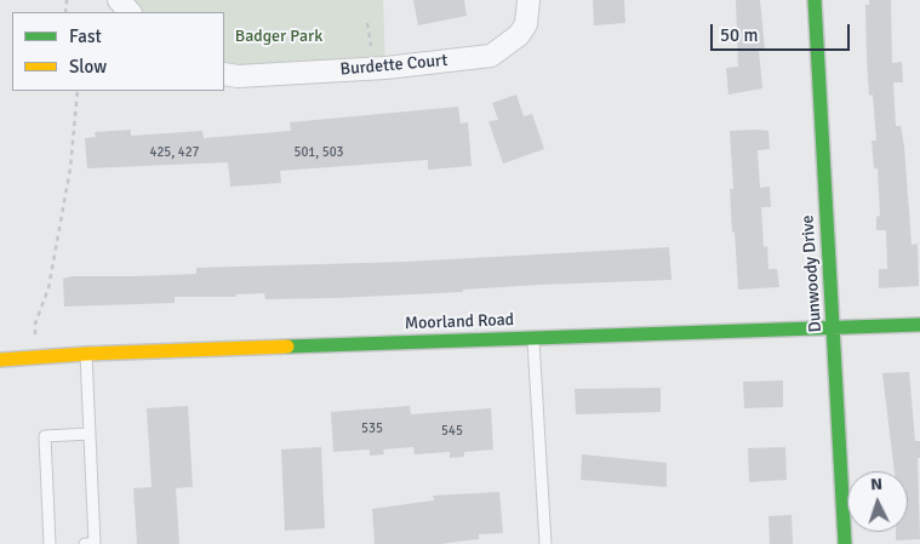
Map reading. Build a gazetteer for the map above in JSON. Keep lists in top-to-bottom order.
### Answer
{
  "streets": {
    "street": ["Burdette Court", "Dunwoody Drive", "Moorland Road"]
  },
  "crossings": [
    ["Dunwoody Drive", "Moorland Road"]
  ],
  "parks": ["Badger Park"],
  "house_numbers": [
    "425, 427",
    "501, 503",
    "535",
    "545"
  ],
  "legend": ["Fast", "Slow"],
  "scale_bar": "50 m",
  "north": "top"
}
